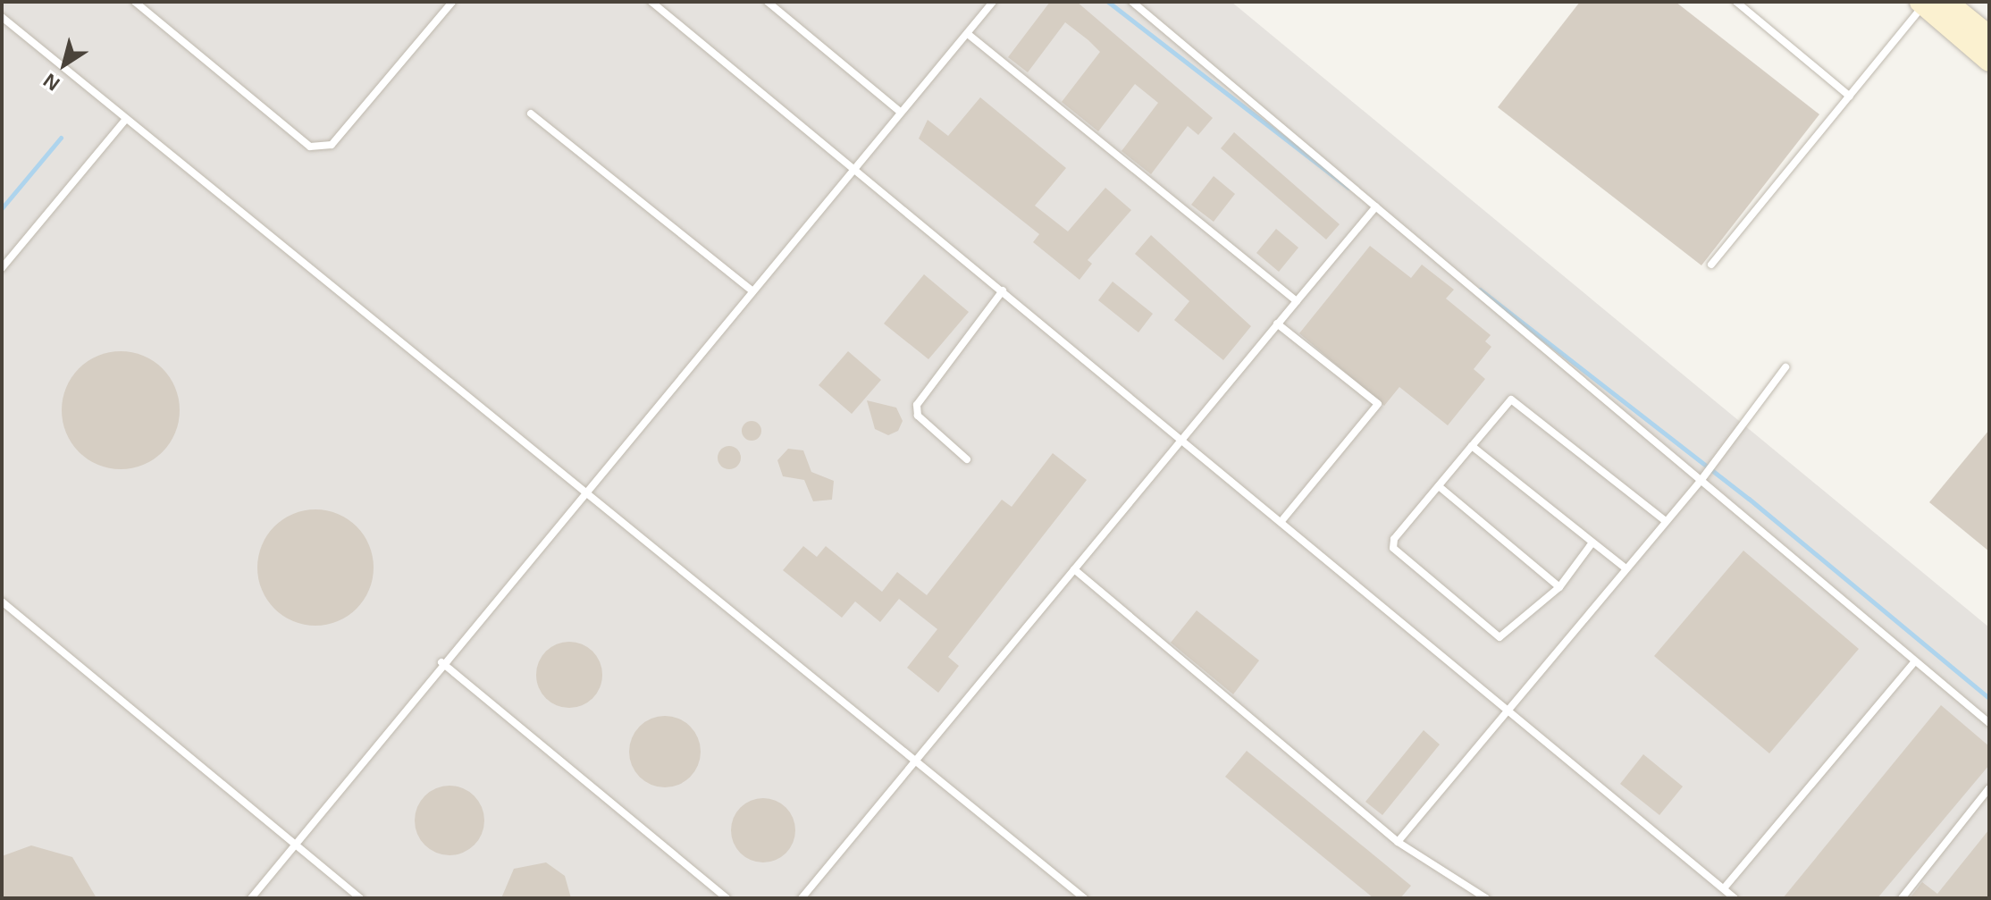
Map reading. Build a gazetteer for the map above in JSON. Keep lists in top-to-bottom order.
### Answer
{
  "north": "bottom left"
}
